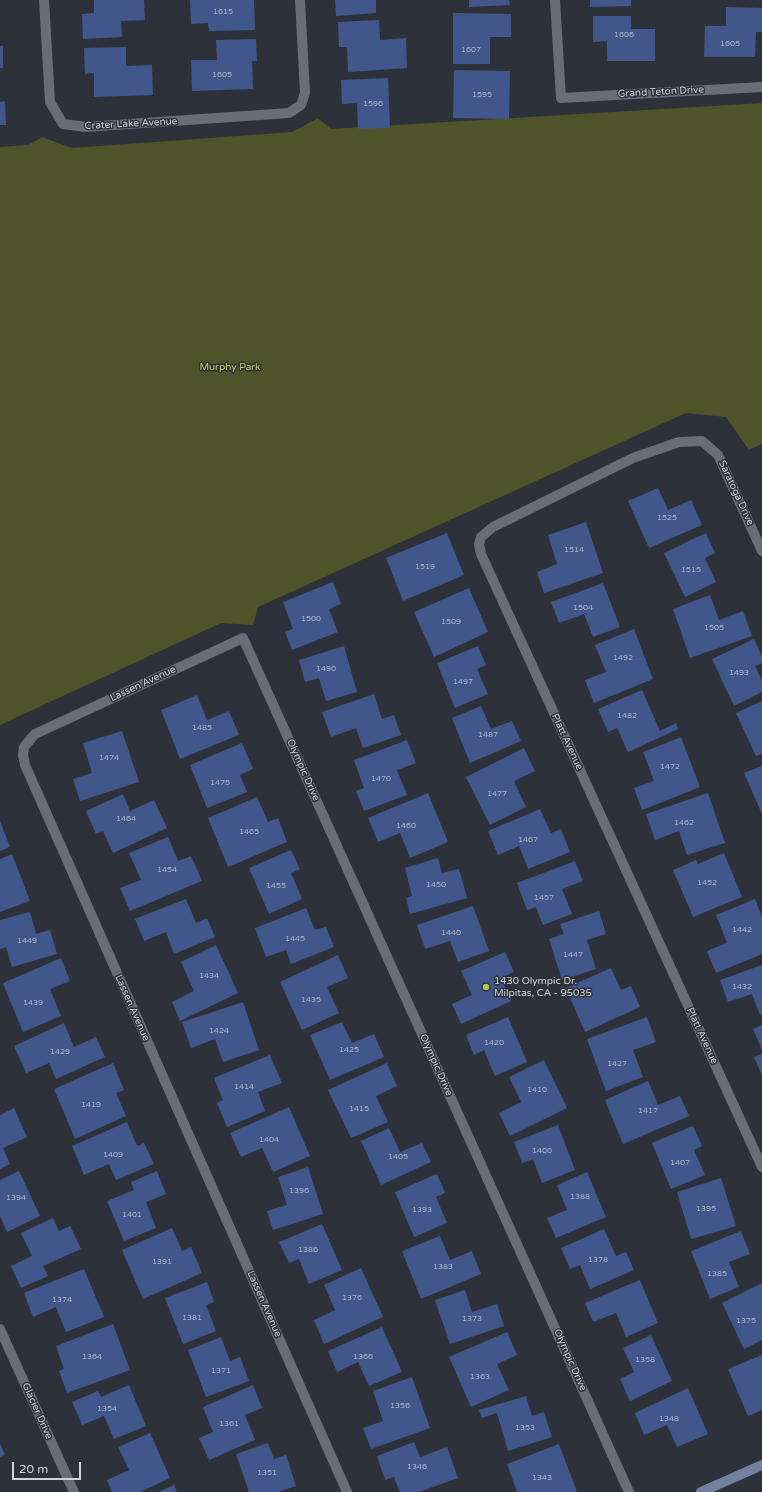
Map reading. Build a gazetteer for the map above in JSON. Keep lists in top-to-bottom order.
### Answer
{
  "streets": {
    "street": [
      "Grand Teton Drive",
      "Crater Lake Avenue",
      "Saratoga Drive",
      "Lassen Avenue",
      "Platt Avenue",
      "Olympic Drive",
      "Glacier Drive"
    ]
  },
  "crossings": [
    ["Saratoga Drive", "Platt Avenue"],
    ["Lassen Avenue", "Olympic Drive"]
  ],
  "parks": ["Murphy Park"],
  "places": ["1430 Olympic Dr. Milpitas, CA - 95035"],
  "house_numbers": [
    "1615",
    "1606",
    "1605",
    "1607",
    "1605",
    "1595",
    "1596",
    "1525",
    "1514",
    "1519",
    "1515",
    "1504",
    "1500",
    "1509",
    "1505",
    "1492",
    "1490",
    "1493",
    "1497",
    "1482",
    "1485",
    "1487",
    "1474",
    "1472",
    "1470",
    "1475",
    "1477",
    "1464",
    "1462",
    "1460",
    "1465",
    "1467",
    "1454",
    "1452",
    "1450",
    "1455",
    "1457",
    "1442",
    "1440",
    "1445",
    "1449",
    "1447",
    "1434",
    "1432",
    "1435",
    "1439",
    "1424",
    "1420",
    "1425",
    "1429",
    "1427",
    "1414",
    "1410",
    "1419",
    "1415",
    "1417",
    "1404",
    "1400",
    "1409",
    "1405",
    "1407",
    "1396",
    "1388",
    "1394",
    "1395",
    "1393",
    "1401",
    "1386",
    "1378",
    "1391",
    "1383",
    "1385",
    "1376",
    "1374",
    "1381",
    "1373",
    "1375",
    "1364",
    "1366",
    "1358",
    "1371",
    "1363",
    "1356",
    "1354",
    "1348",
    "1361",
    "1353",
    "1346",
    "1351",
    "1343"
  ],
  "scale_bar": "20 m"
}
